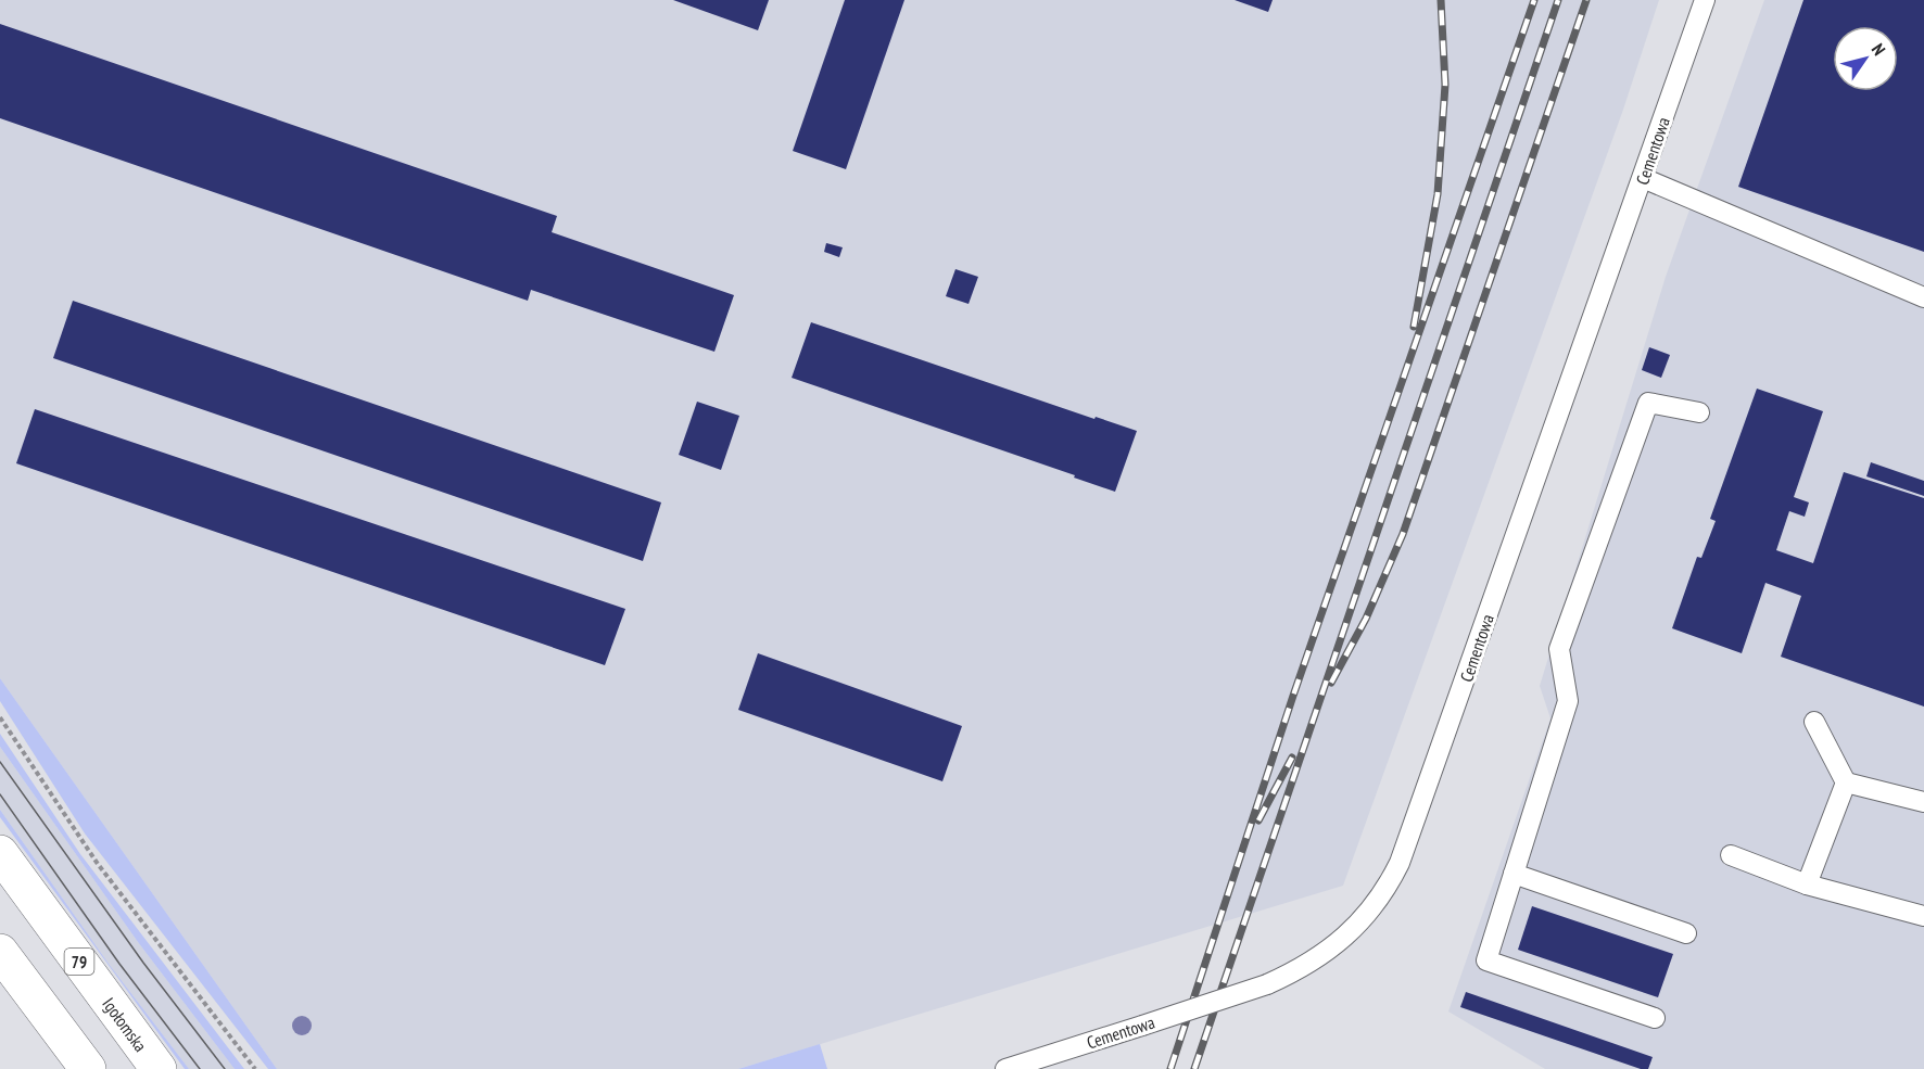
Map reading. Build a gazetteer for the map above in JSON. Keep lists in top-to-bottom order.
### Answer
{
  "streets": {
    "main road": ["79", "Igołomska"],
    "lane": ["Cementowa"]
  },
  "north": "top right"
}
